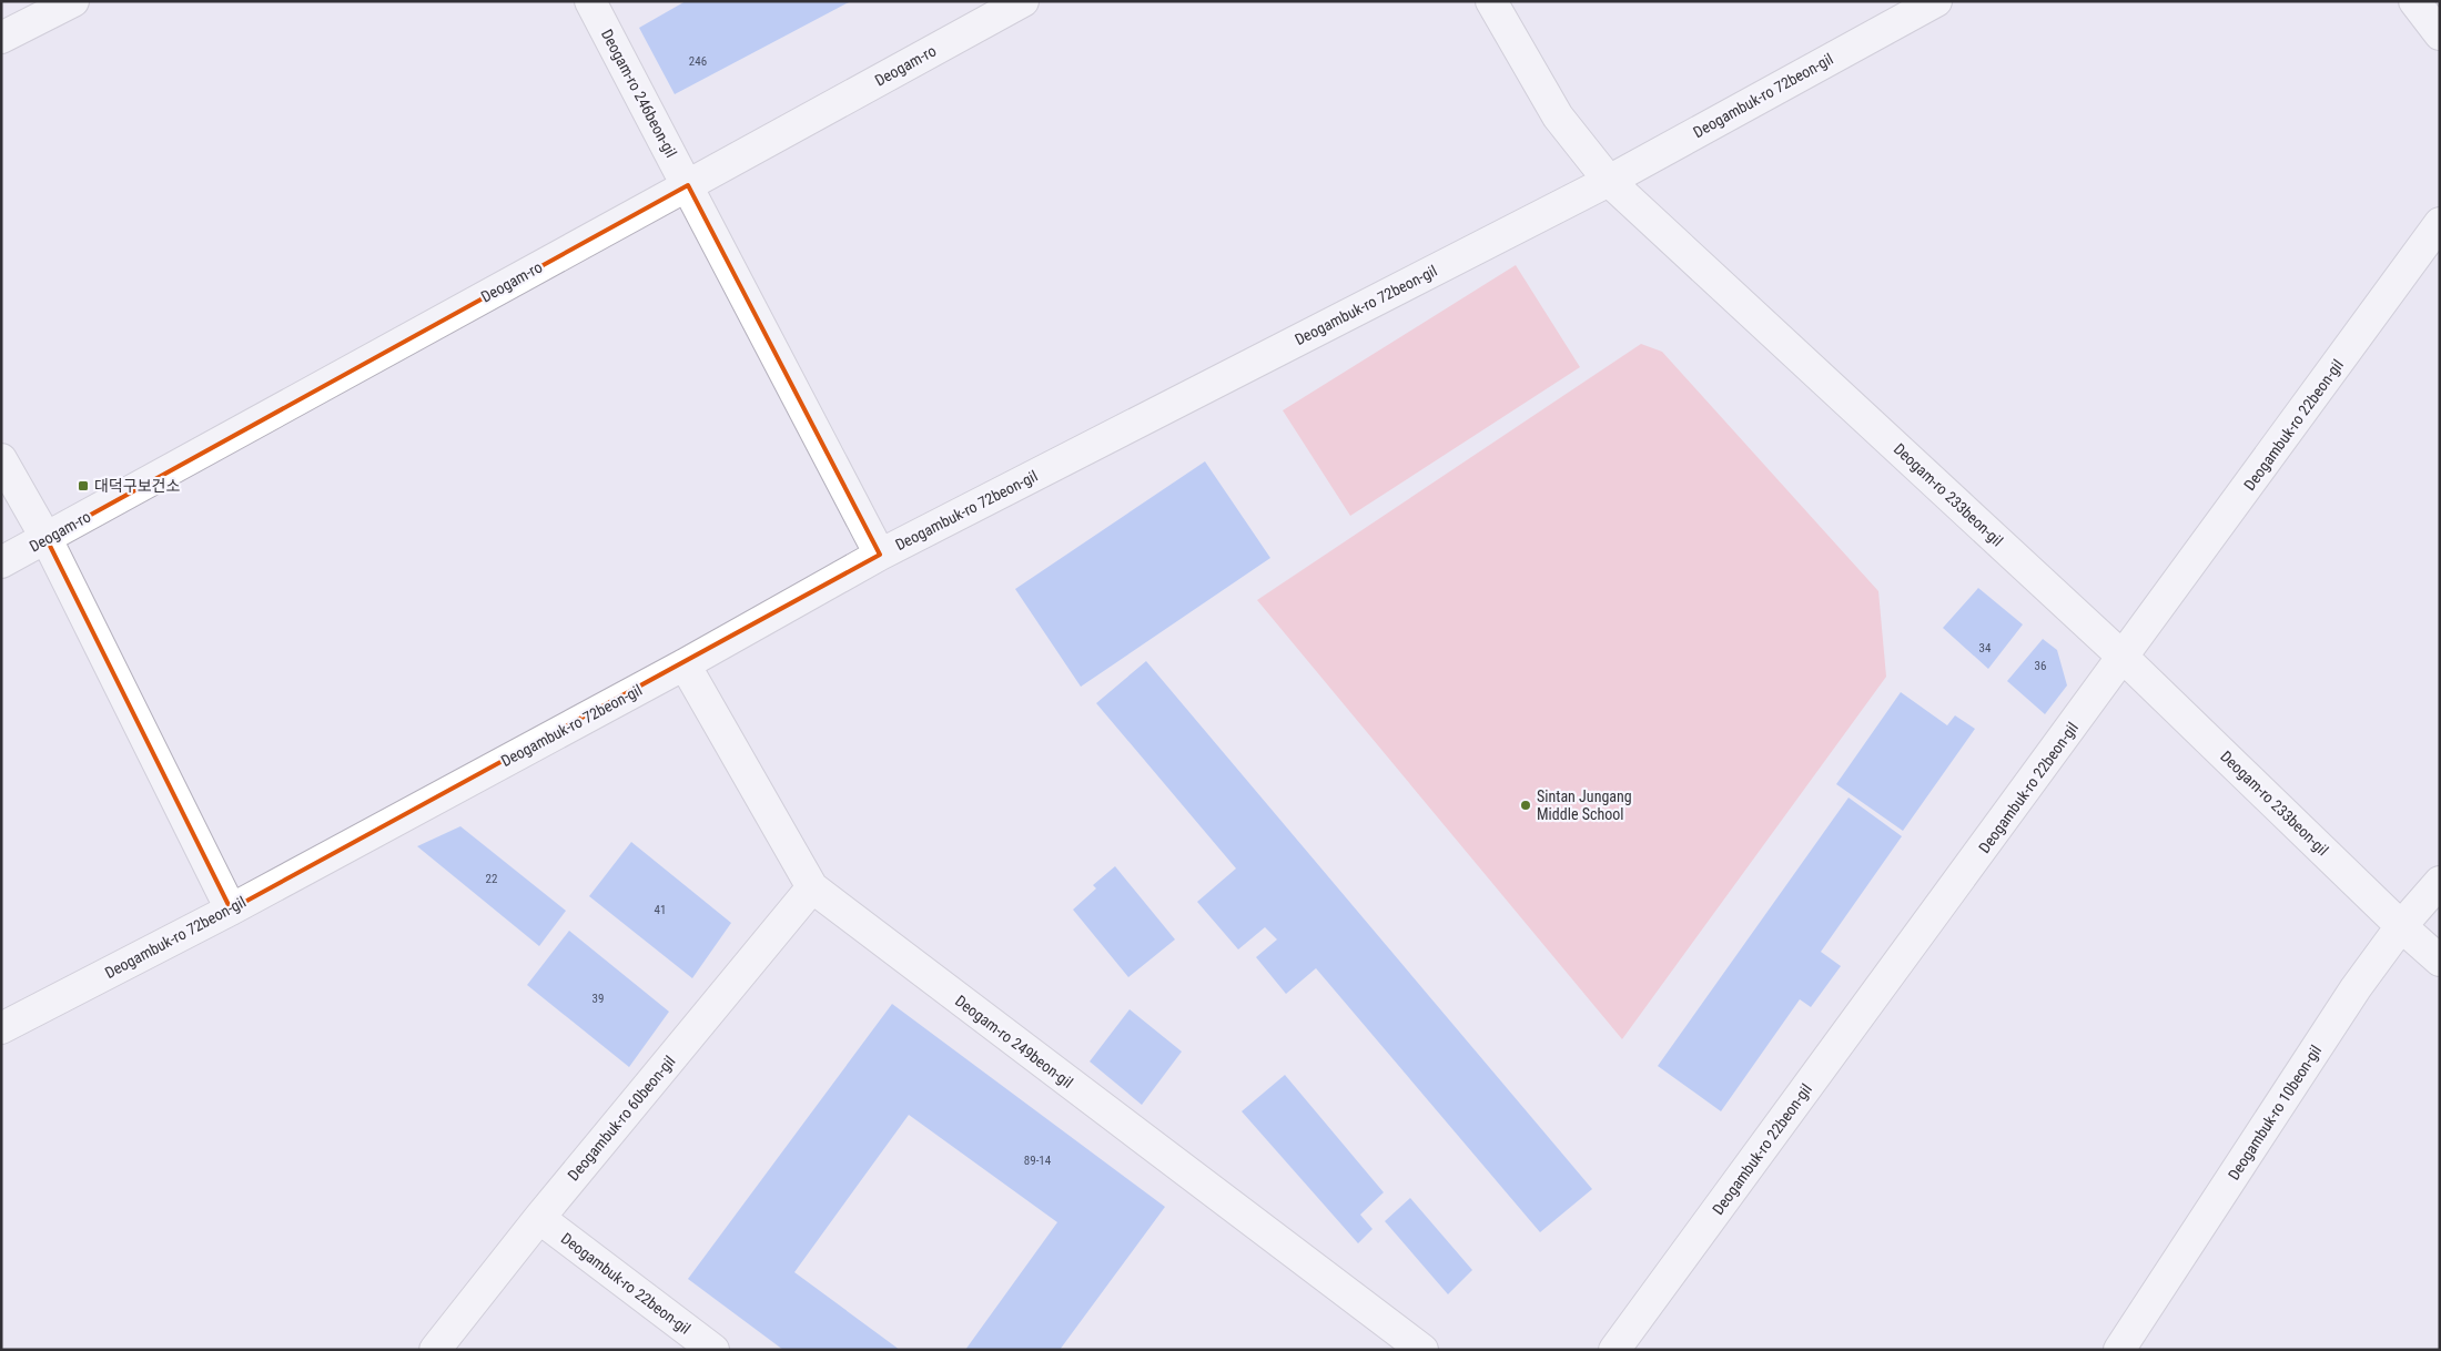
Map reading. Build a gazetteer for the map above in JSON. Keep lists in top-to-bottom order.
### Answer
{
  "streets": {
    "street": [
      "Deogam-ro",
      "Deogam-ro 246beon-gil",
      "Deogambuk-ro 72beon-gil",
      "Deogambuk-ro 22beon-gil",
      "Deogam-ro 233beon-gil",
      "Deogam-ro 249beon-gil",
      "Deogambuk-ro 10beon-gil",
      "Deogambuk-ro 60beon-gil"
    ]
  },
  "crossings": [
    ["Deogam-ro", "Deogam-ro 246beon-gil"],
    ["Deogam-ro 246beon-gil", "Deogambuk-ro 72beon-gil"],
    ["Deogambuk-ro 72beon-gil", "Deogam-ro 233beon-gil"],
    ["Deogambuk-ro 72beon-gil", "Deogam-ro 249beon-gil"],
    ["Deogambuk-ro 22beon-gil", "Deogam-ro 233beon-gil"],
    ["Deogambuk-ro 22beon-gil", "Deogambuk-ro 60beon-gil"],
    ["Deogam-ro 233beon-gil", "Deogambuk-ro 10beon-gil"],
    ["Deogam-ro 249beon-gil", "Deogambuk-ro 60beon-gil"]
  ],
  "places": {
    "transit": ["대덕구보건소"],
    "other": ["Sintan Jungang Middle School"]
  },
  "house_numbers": [
    "246",
    "34",
    "36",
    "22",
    "41",
    "39",
    "89-14"
  ]
}
